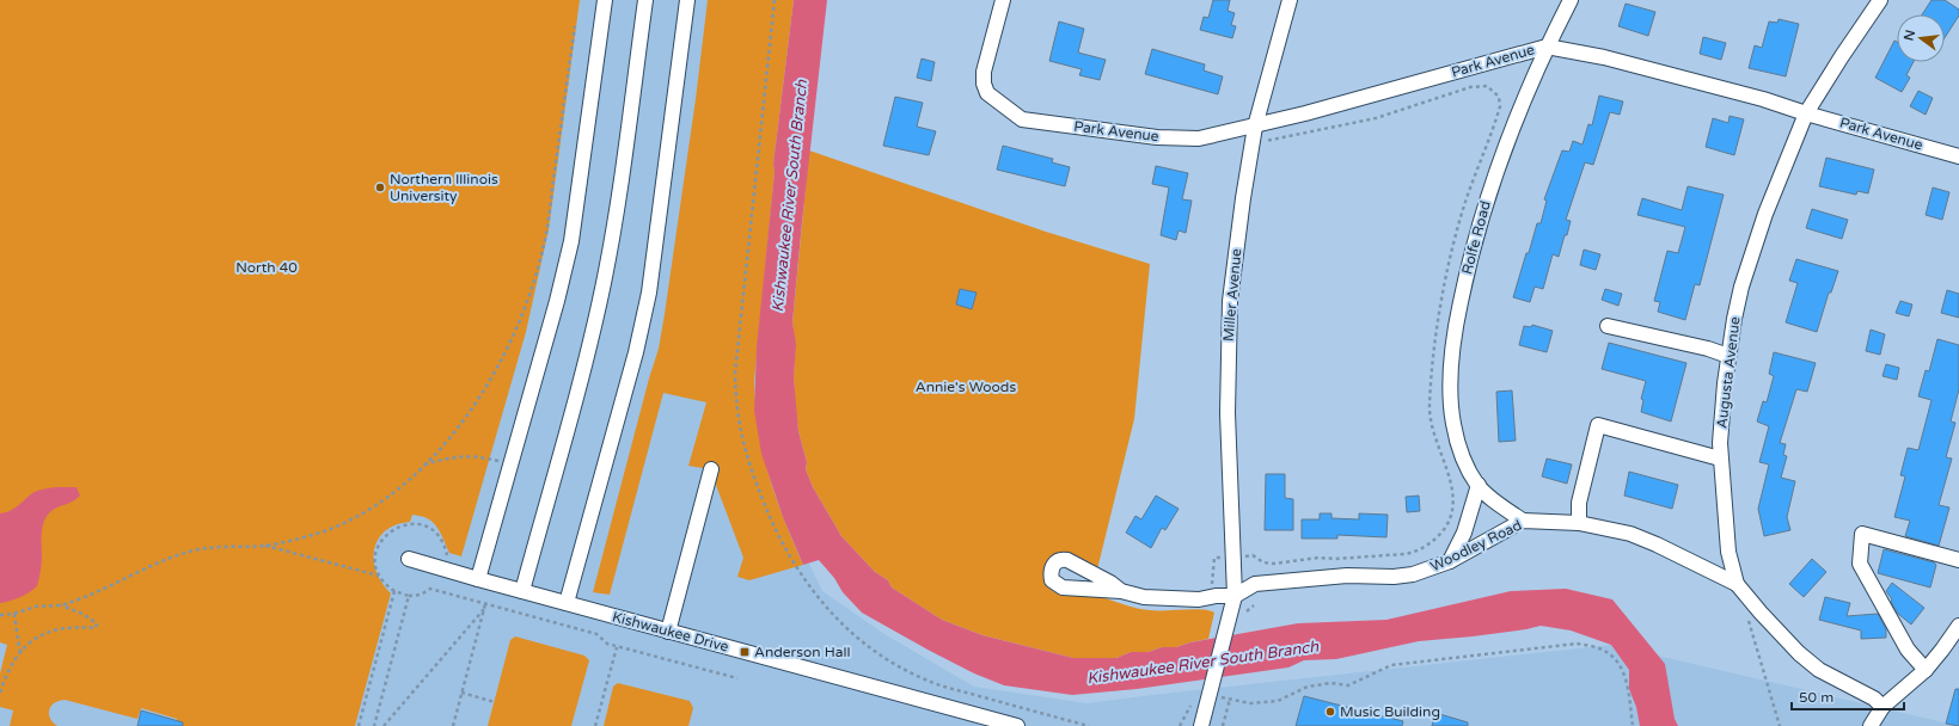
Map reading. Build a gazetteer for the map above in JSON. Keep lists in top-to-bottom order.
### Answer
{
  "streets": {
    "street": [
      "Park Avenue",
      "Rolfe Road",
      "Miller Avenue",
      "Augusta Avenue",
      "Woodley Road",
      "Kishwaukee Drive"
    ]
  },
  "crossings": [
    ["Park Avenue", "Rolfe Road"],
    ["Park Avenue", "Miller Avenue"],
    ["Park Avenue", "Augusta Avenue"],
    ["Rolfe Road", "Woodley Road"],
    ["Miller Avenue", "Woodley Road"],
    ["Augusta Avenue", "Woodley Road"]
  ],
  "water": ["Kishwaukee River South Branch"],
  "parks": ["North 40", "Annie's Woods"],
  "places": {
    "other": ["Northern Illinois University", "Music Building"],
    "transit": ["Anderson Hall"]
  },
  "scale_bar": "50 m",
  "north": "left"
}
